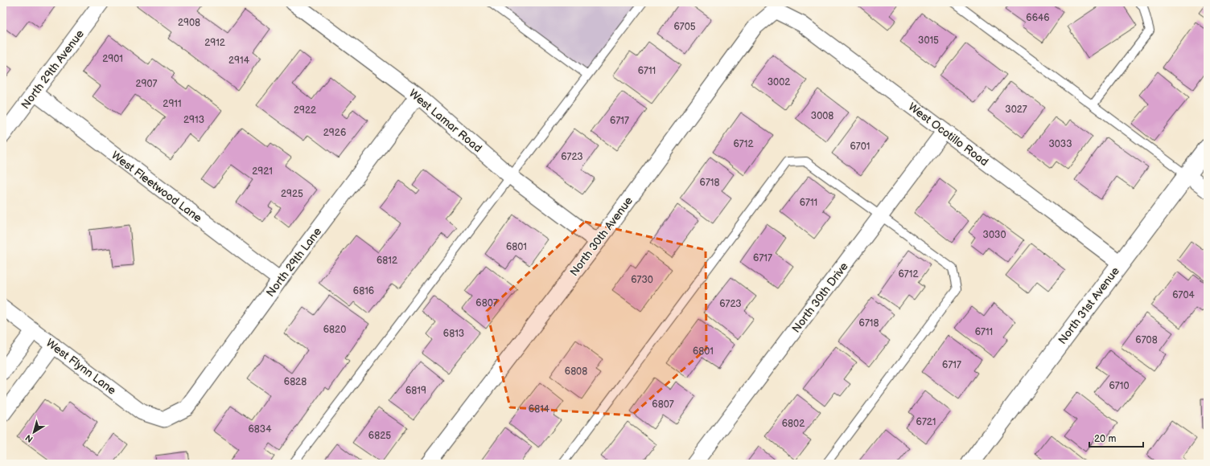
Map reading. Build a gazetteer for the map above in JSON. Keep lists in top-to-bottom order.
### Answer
{
  "streets": {
    "street": [
      "North 29th Avenue",
      "West Lamar Road",
      "West Ocotillo Road",
      "West Fleetwood Lane",
      "North 30th Avenue",
      "North 29th Lane",
      "North 30th Drive",
      "North 31st Avenue",
      "West Flynn Lane"
    ]
  },
  "crossings": [
    ["North 29th Avenue", "West Fleetwood Lane"],
    ["West Lamar Road", "North 30th Avenue"],
    ["West Lamar Road", "North 29th Lane"],
    ["West Ocotillo Road", "North 30th Avenue"],
    ["West Ocotillo Road", "North 30th Drive"],
    ["West Ocotillo Road", "North 31st Avenue"],
    ["West Fleetwood Lane", "North 29th Lane"],
    ["North 29th Lane", "West Flynn Lane"]
  ],
  "house_numbers": [
    "6646",
    "2908",
    "6705",
    "3015",
    "2912",
    "2901",
    "2914",
    "6711",
    "3002",
    "2907",
    "2911",
    "3027",
    "2922",
    "3008",
    "2913",
    "6717",
    "2926",
    "6712",
    "3033",
    "6701",
    "6723",
    "2921",
    "6718",
    "2925",
    "6711",
    "3030",
    "6801",
    "6717",
    "6812",
    "6712",
    "6730",
    "6816",
    "6704",
    "6807",
    "6723",
    "6718",
    "6820",
    "6711",
    "6813",
    "6708",
    "6801",
    "6717",
    "6808",
    "6828",
    "6710",
    "6819",
    "6807",
    "6814",
    "6721",
    "6802",
    "6834",
    "6825"
  ],
  "scale_bar": "20 m",
  "north": "bottom left"
}
